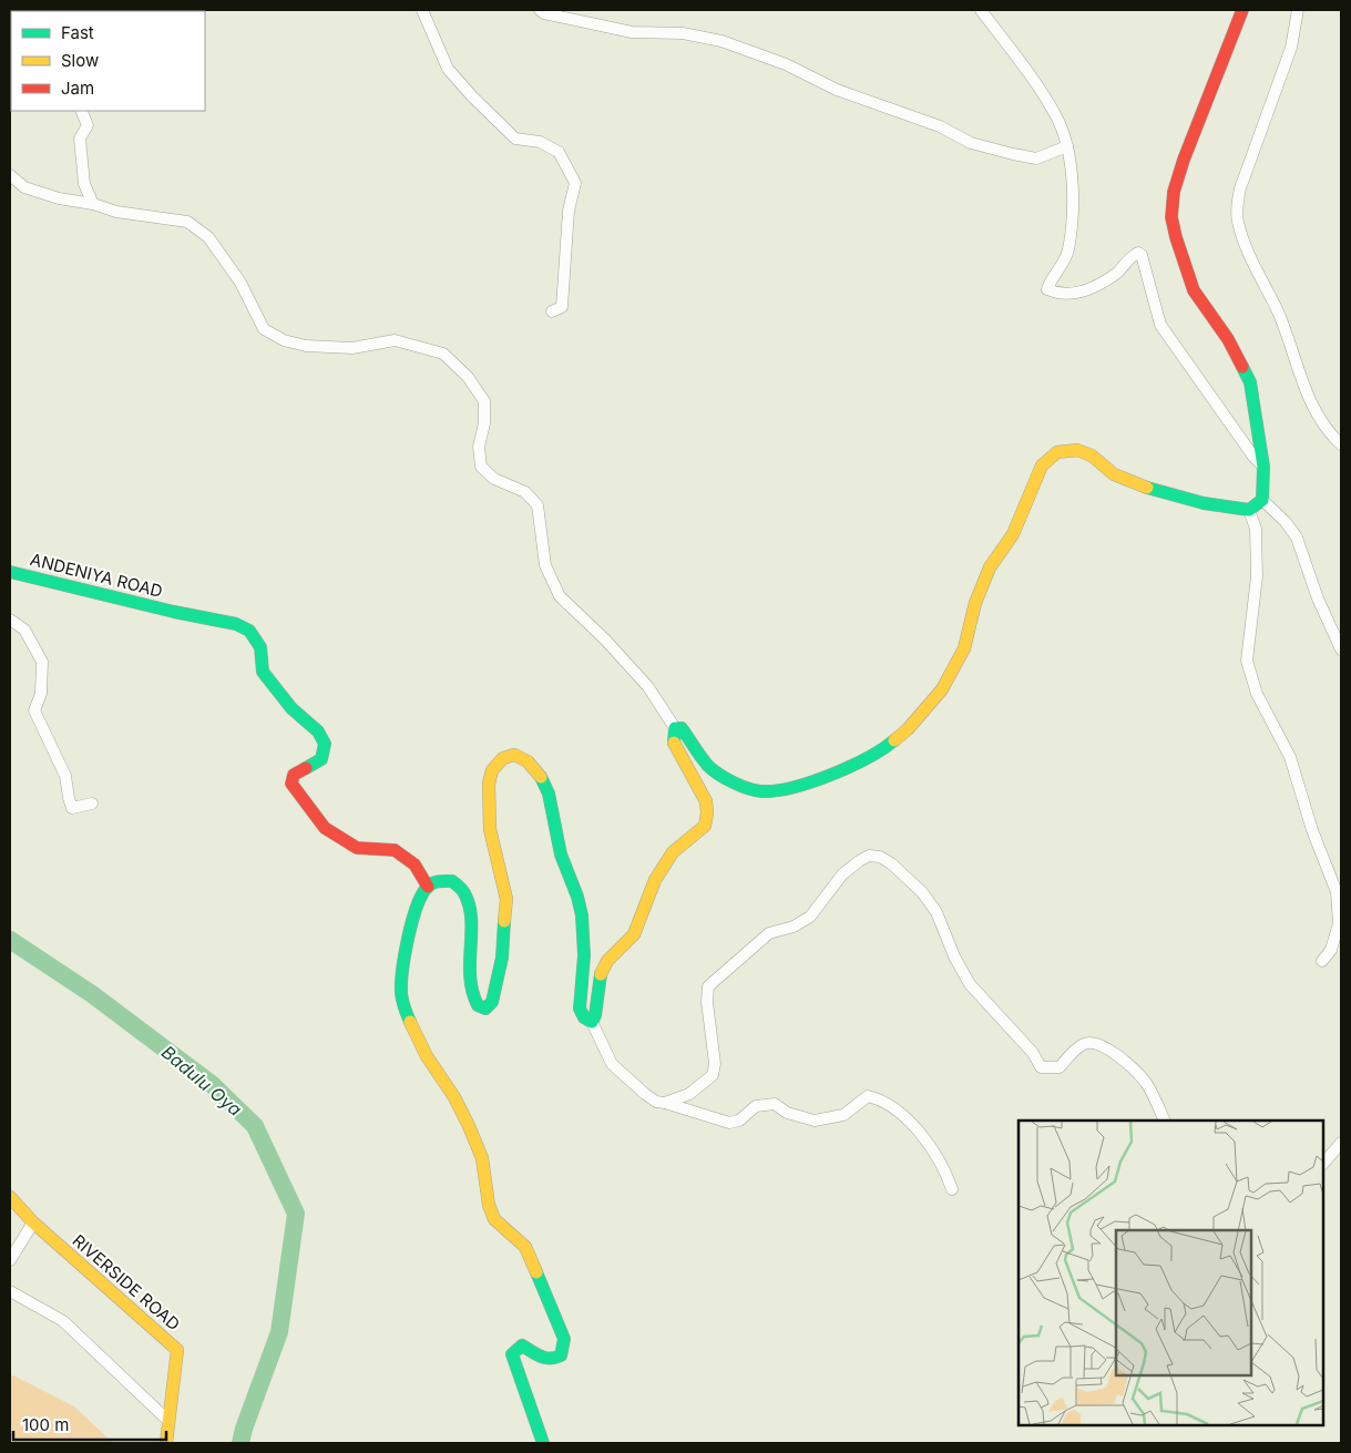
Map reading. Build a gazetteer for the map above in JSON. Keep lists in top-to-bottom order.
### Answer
{
  "streets": {
    "street": ["ANDENIYA ROAD", "RIVERSIDE ROAD"]
  },
  "water": ["Badulu Oya"],
  "legend": ["Fast", "Slow", "Jam"],
  "scale_bar": "100 m"
}
